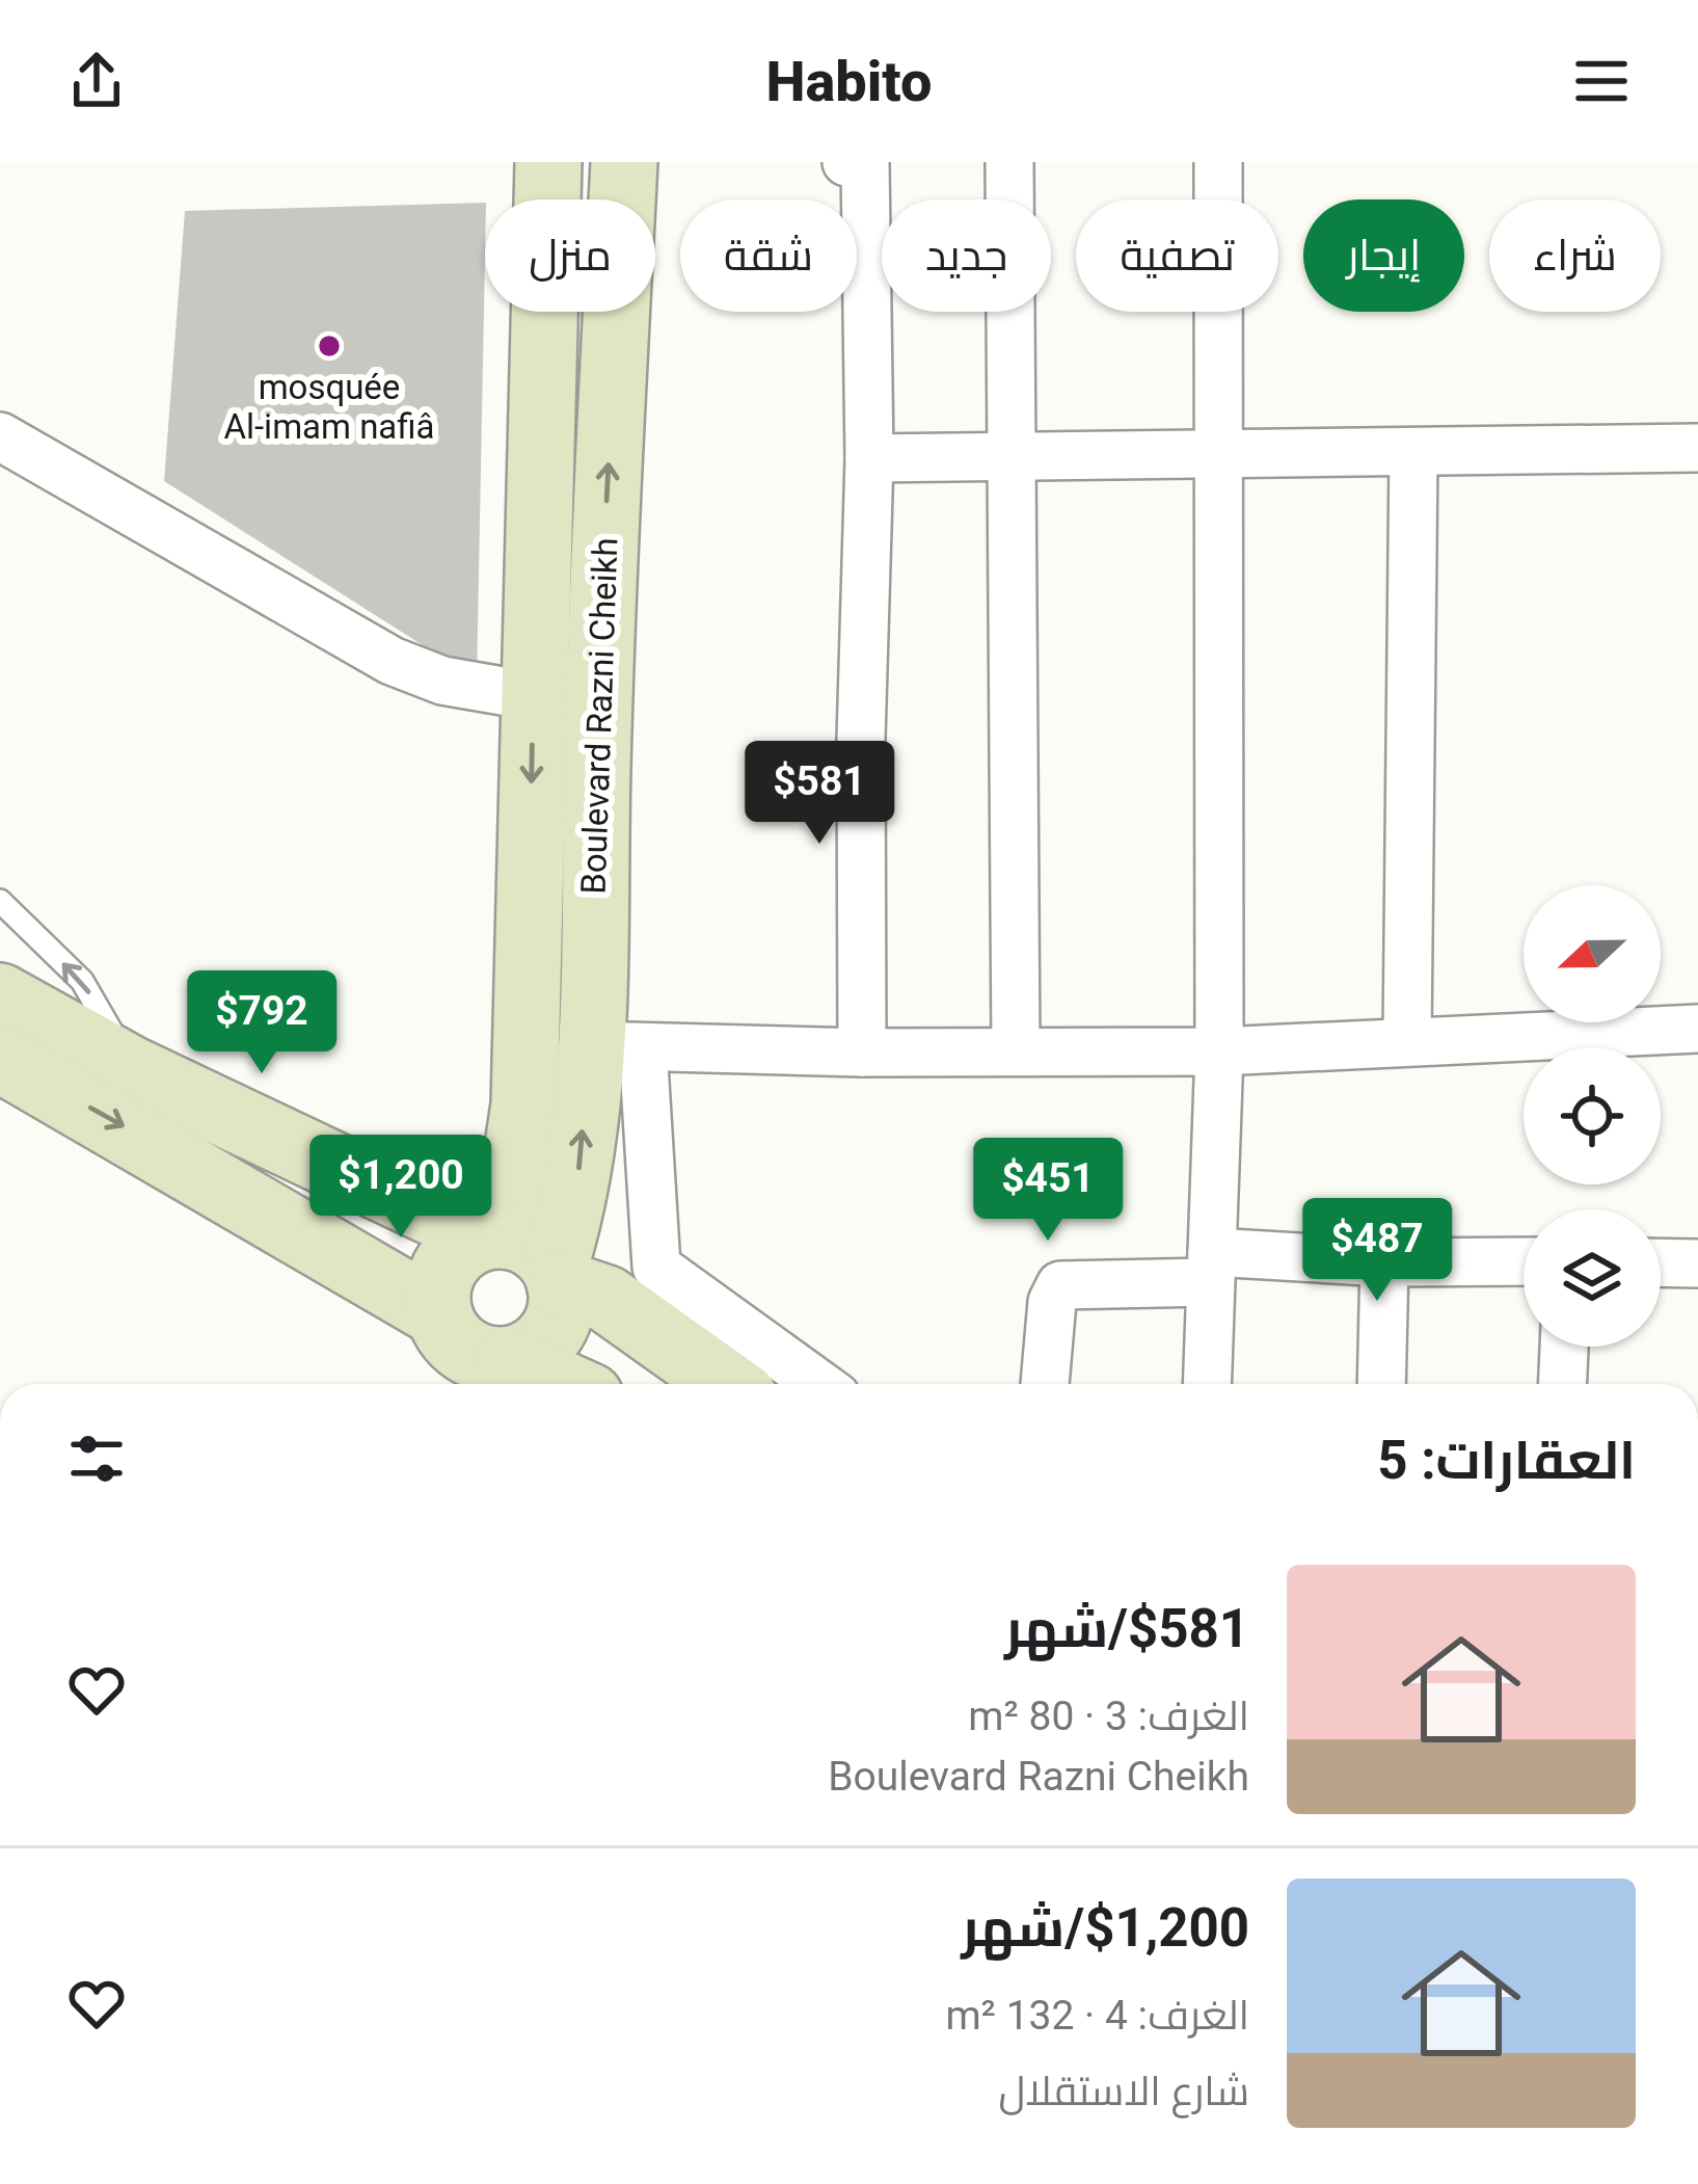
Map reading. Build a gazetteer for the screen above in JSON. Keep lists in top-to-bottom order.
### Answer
{
  "streets": {
    "main road": ["Boulevard Razni Cheikh"]
  },
  "places": ["mosquée Al-imam nafiâ"],
  "north": "left",
  "page": {
    "header": "Habito",
    "chip": [
      "شراء",
      "إيجار",
      "تصفية",
      "جديد",
      "شقة",
      "منزل"
    ],
    "price": [
      "$581",
      "$792",
      "$1,200",
      "$451",
      "$487"
    ],
    "heading": "العقارات: 5",
    "list": [
      {
        "name": "$581/شهر",
        "note": "الغرف: 3 · 80 m² · Boulevard Razni Cheikh"
      },
      {
        "name": "$1,200/شهر",
        "note": "الغرف: 4 · 132 m² · شارع الاستقلال"
      }
    ]
  }
}
